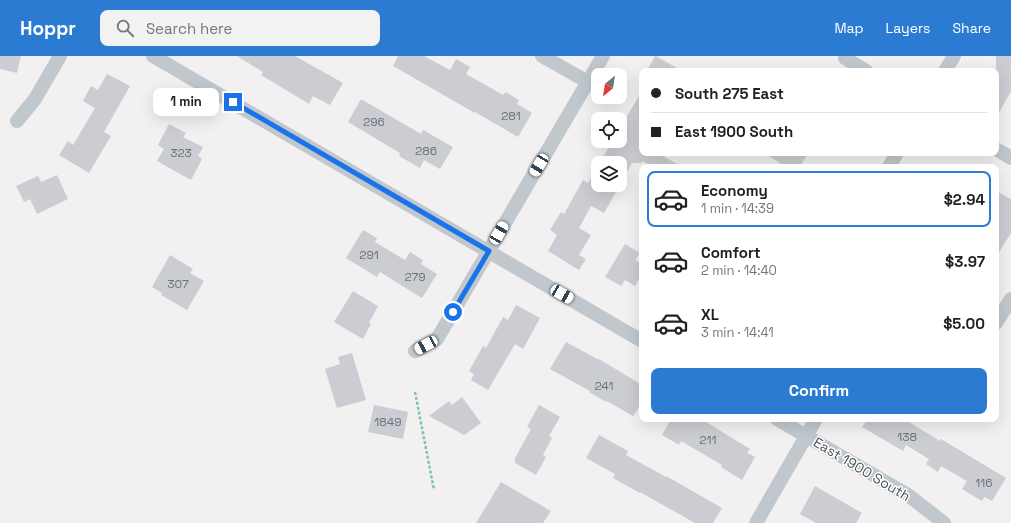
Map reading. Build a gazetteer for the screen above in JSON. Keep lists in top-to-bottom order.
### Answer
{
  "streets": {
    "street": ["East 1900 South"]
  },
  "house_numbers": [
    "281",
    "296",
    "286",
    "323",
    "291",
    "279",
    "307",
    "241",
    "1849",
    "138",
    "211",
    "116"
  ],
  "north": "bottom left",
  "page": {
    "header": "Hoppr",
    "search": "Search here",
    "nav": ["Map", "Layers", "Share"],
    "banner": ["South 275 East", "East 1900 South"],
    "bubble": "1 min",
    "list": [
      {
        "name": "Economy",
        "note": "1 min · 14:39",
        "value": "$2.94"
      },
      {
        "name": "Comfort",
        "note": "2 min · 14:40",
        "value": "$3.97"
      },
      {
        "name": "XL",
        "note": "3 min · 14:41",
        "value": "$5.00"
      }
    ],
    "buttons": "Confirm"
  }
}
